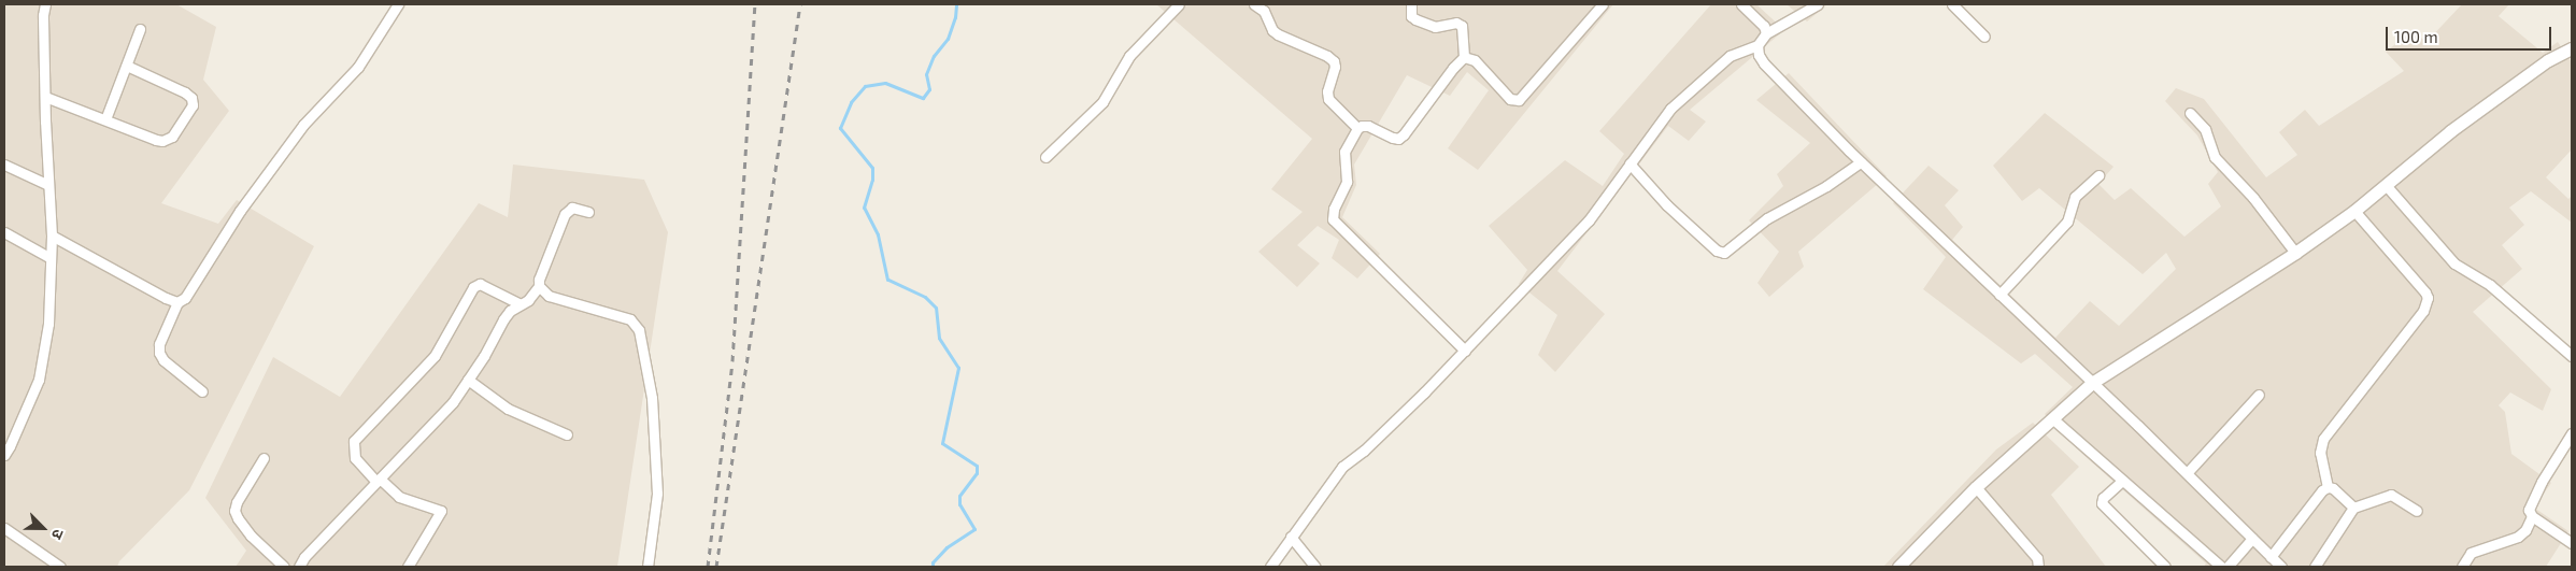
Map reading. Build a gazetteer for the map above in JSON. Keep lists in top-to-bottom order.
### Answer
{
  "scale_bar": "100 m",
  "north": "bottom right"
}
